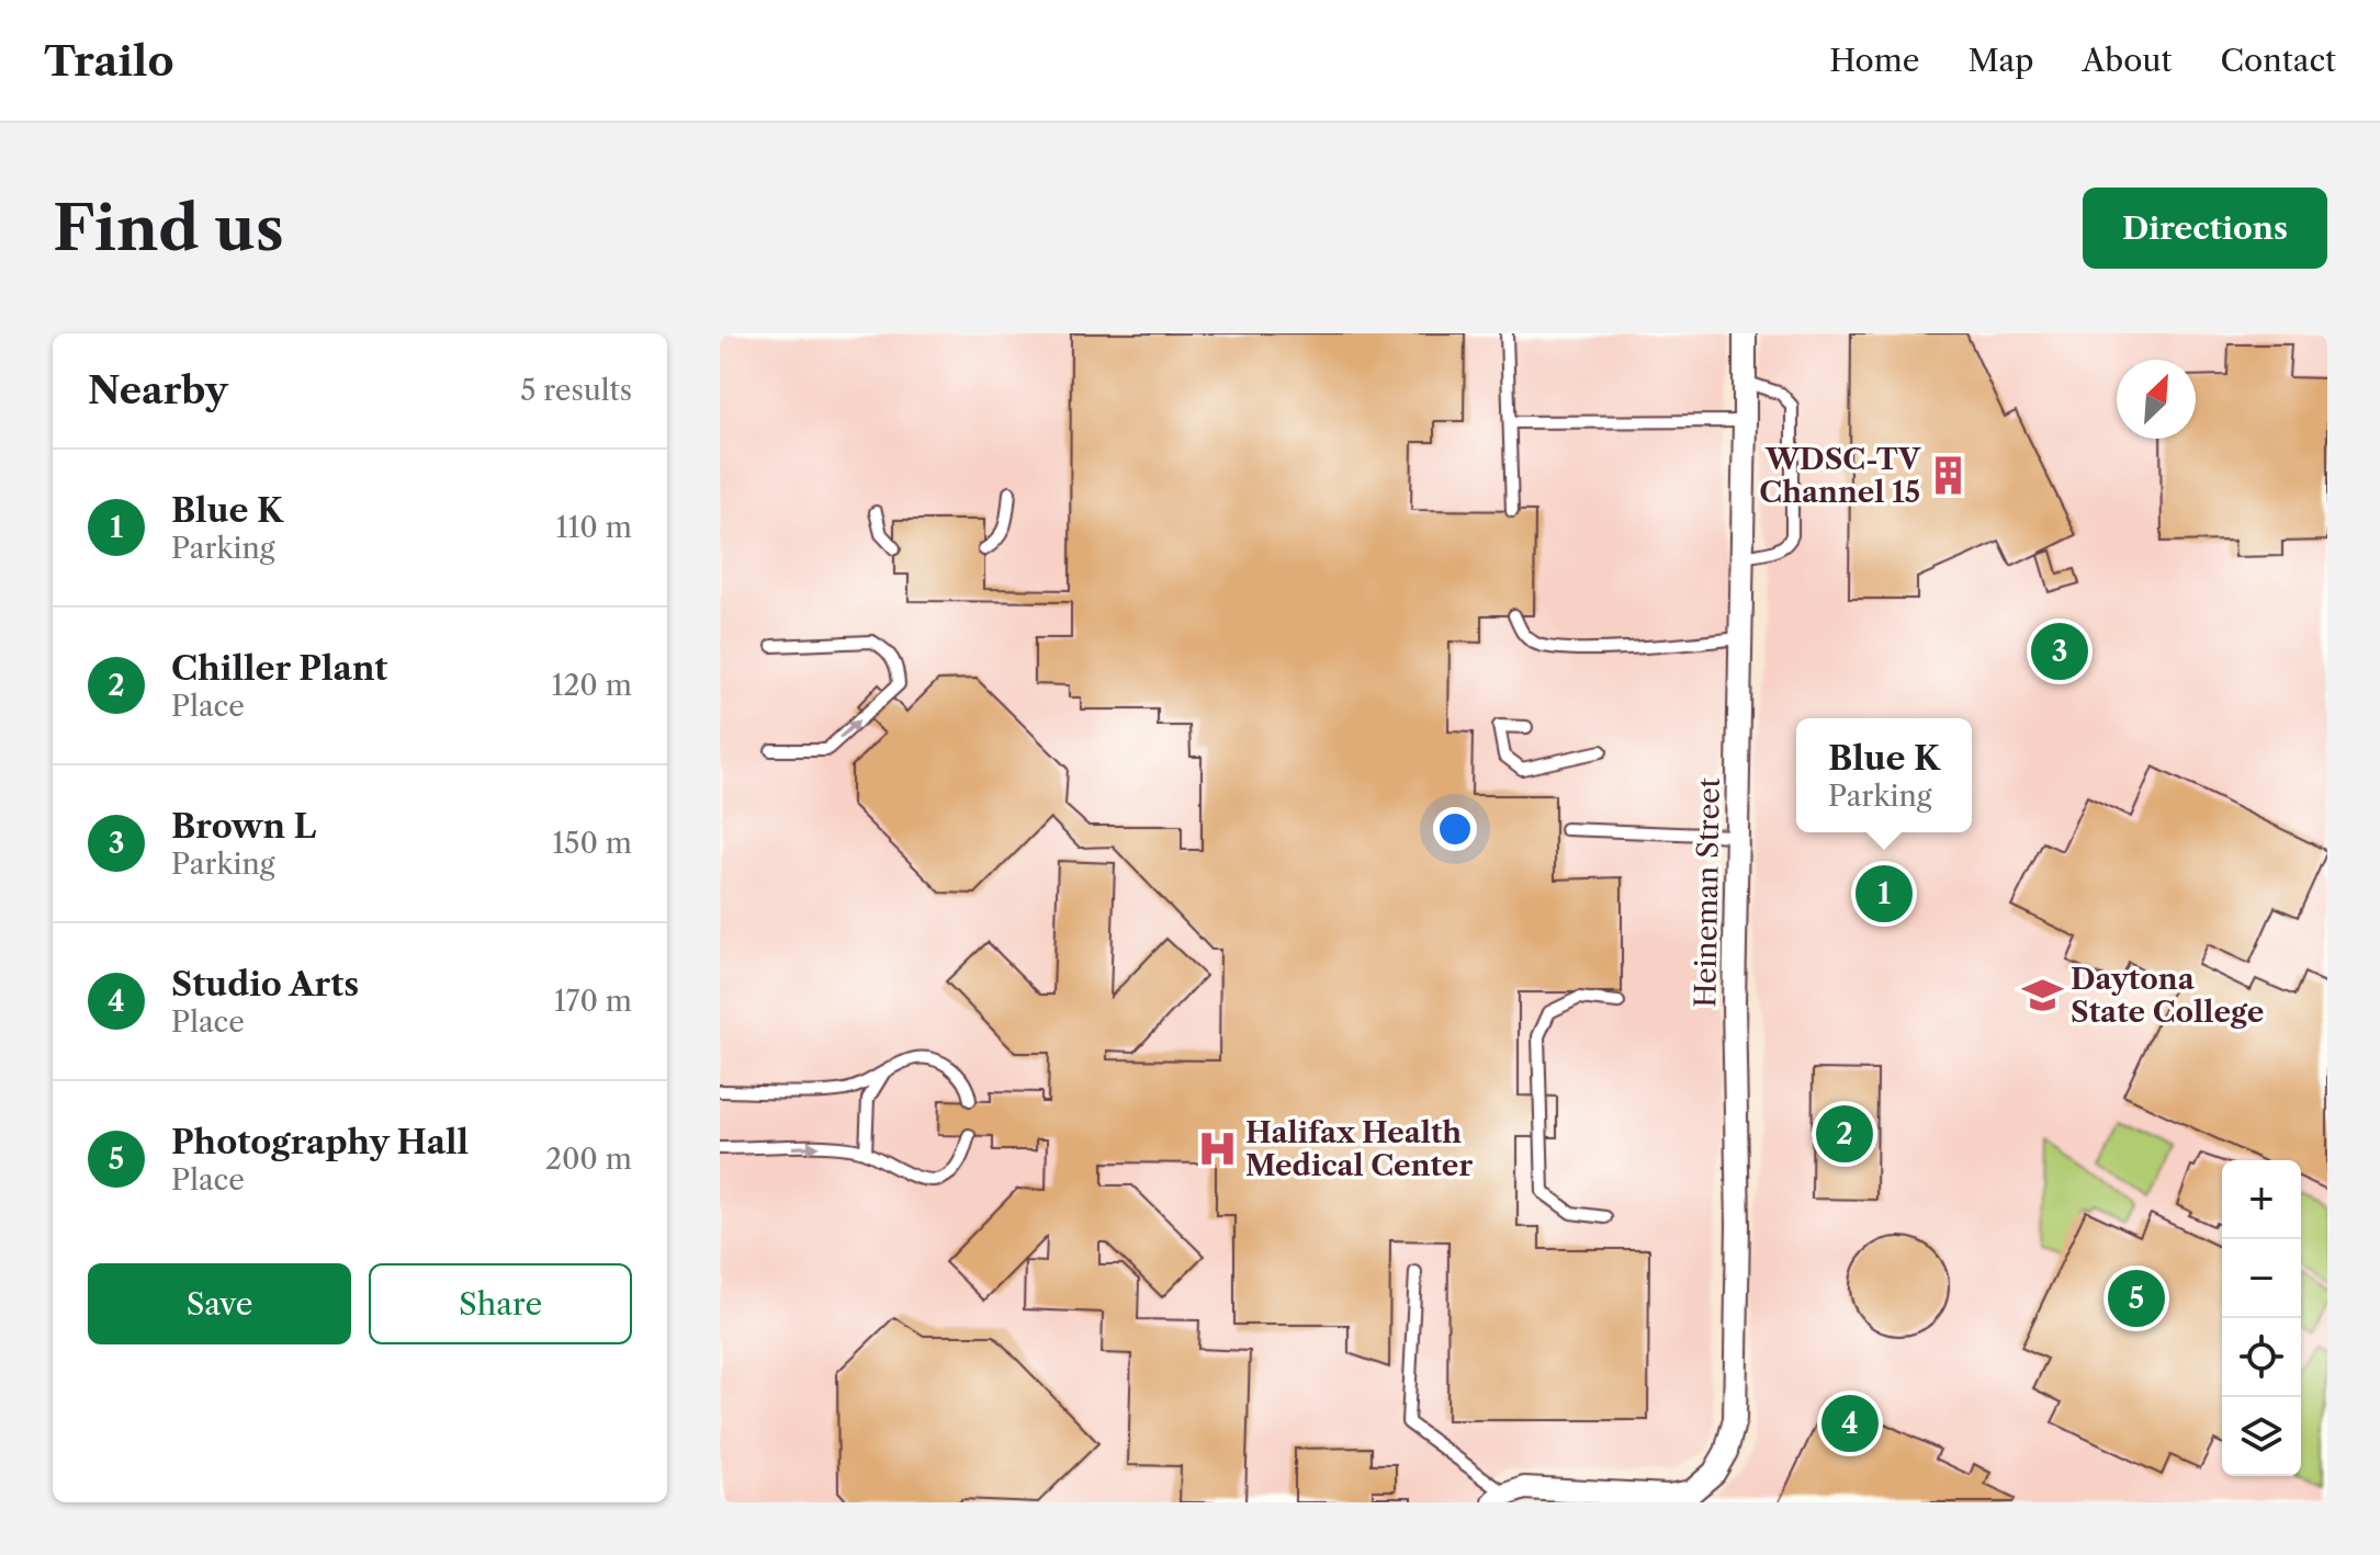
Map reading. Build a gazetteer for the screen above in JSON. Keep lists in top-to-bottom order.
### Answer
{
  "streets": {
    "street": ["Heineman Street"]
  },
  "places": {
    "building": ["WDSC-TV Channel 15"],
    "school or university": ["Daytona State College"],
    "hospital": ["Halifax Health Medical Center"]
  },
  "north": "top right",
  "page": {
    "header": "Trailo",
    "nav": [
      "Home",
      "Map",
      "About",
      "Contact"
    ],
    "buttons": [
      "Directions",
      ["Save", "Share"]
    ],
    "title": "Find us",
    "heading": ["Nearby", "5 results"],
    "list": [
      {
        "mark": "1",
        "name": "Blue K",
        "note": "Parking",
        "value": "110 m"
      },
      {
        "mark": "2",
        "name": "Chiller Plant",
        "note": "Place",
        "value": "120 m"
      },
      {
        "mark": "3",
        "name": "Brown L",
        "note": "Parking",
        "value": "150 m"
      },
      {
        "mark": "4",
        "name": "Studio Arts",
        "note": "Place",
        "value": "170 m"
      },
      {
        "mark": "5",
        "name": "Photography Hall",
        "note": "Place",
        "value": "200 m"
      }
    ],
    "pins": [
      "3",
      "1",
      "2",
      "5",
      "4"
    ],
    "popup": ["Blue K", "Parking"],
    "map_buttons": ["+", "−"]
  }
}
